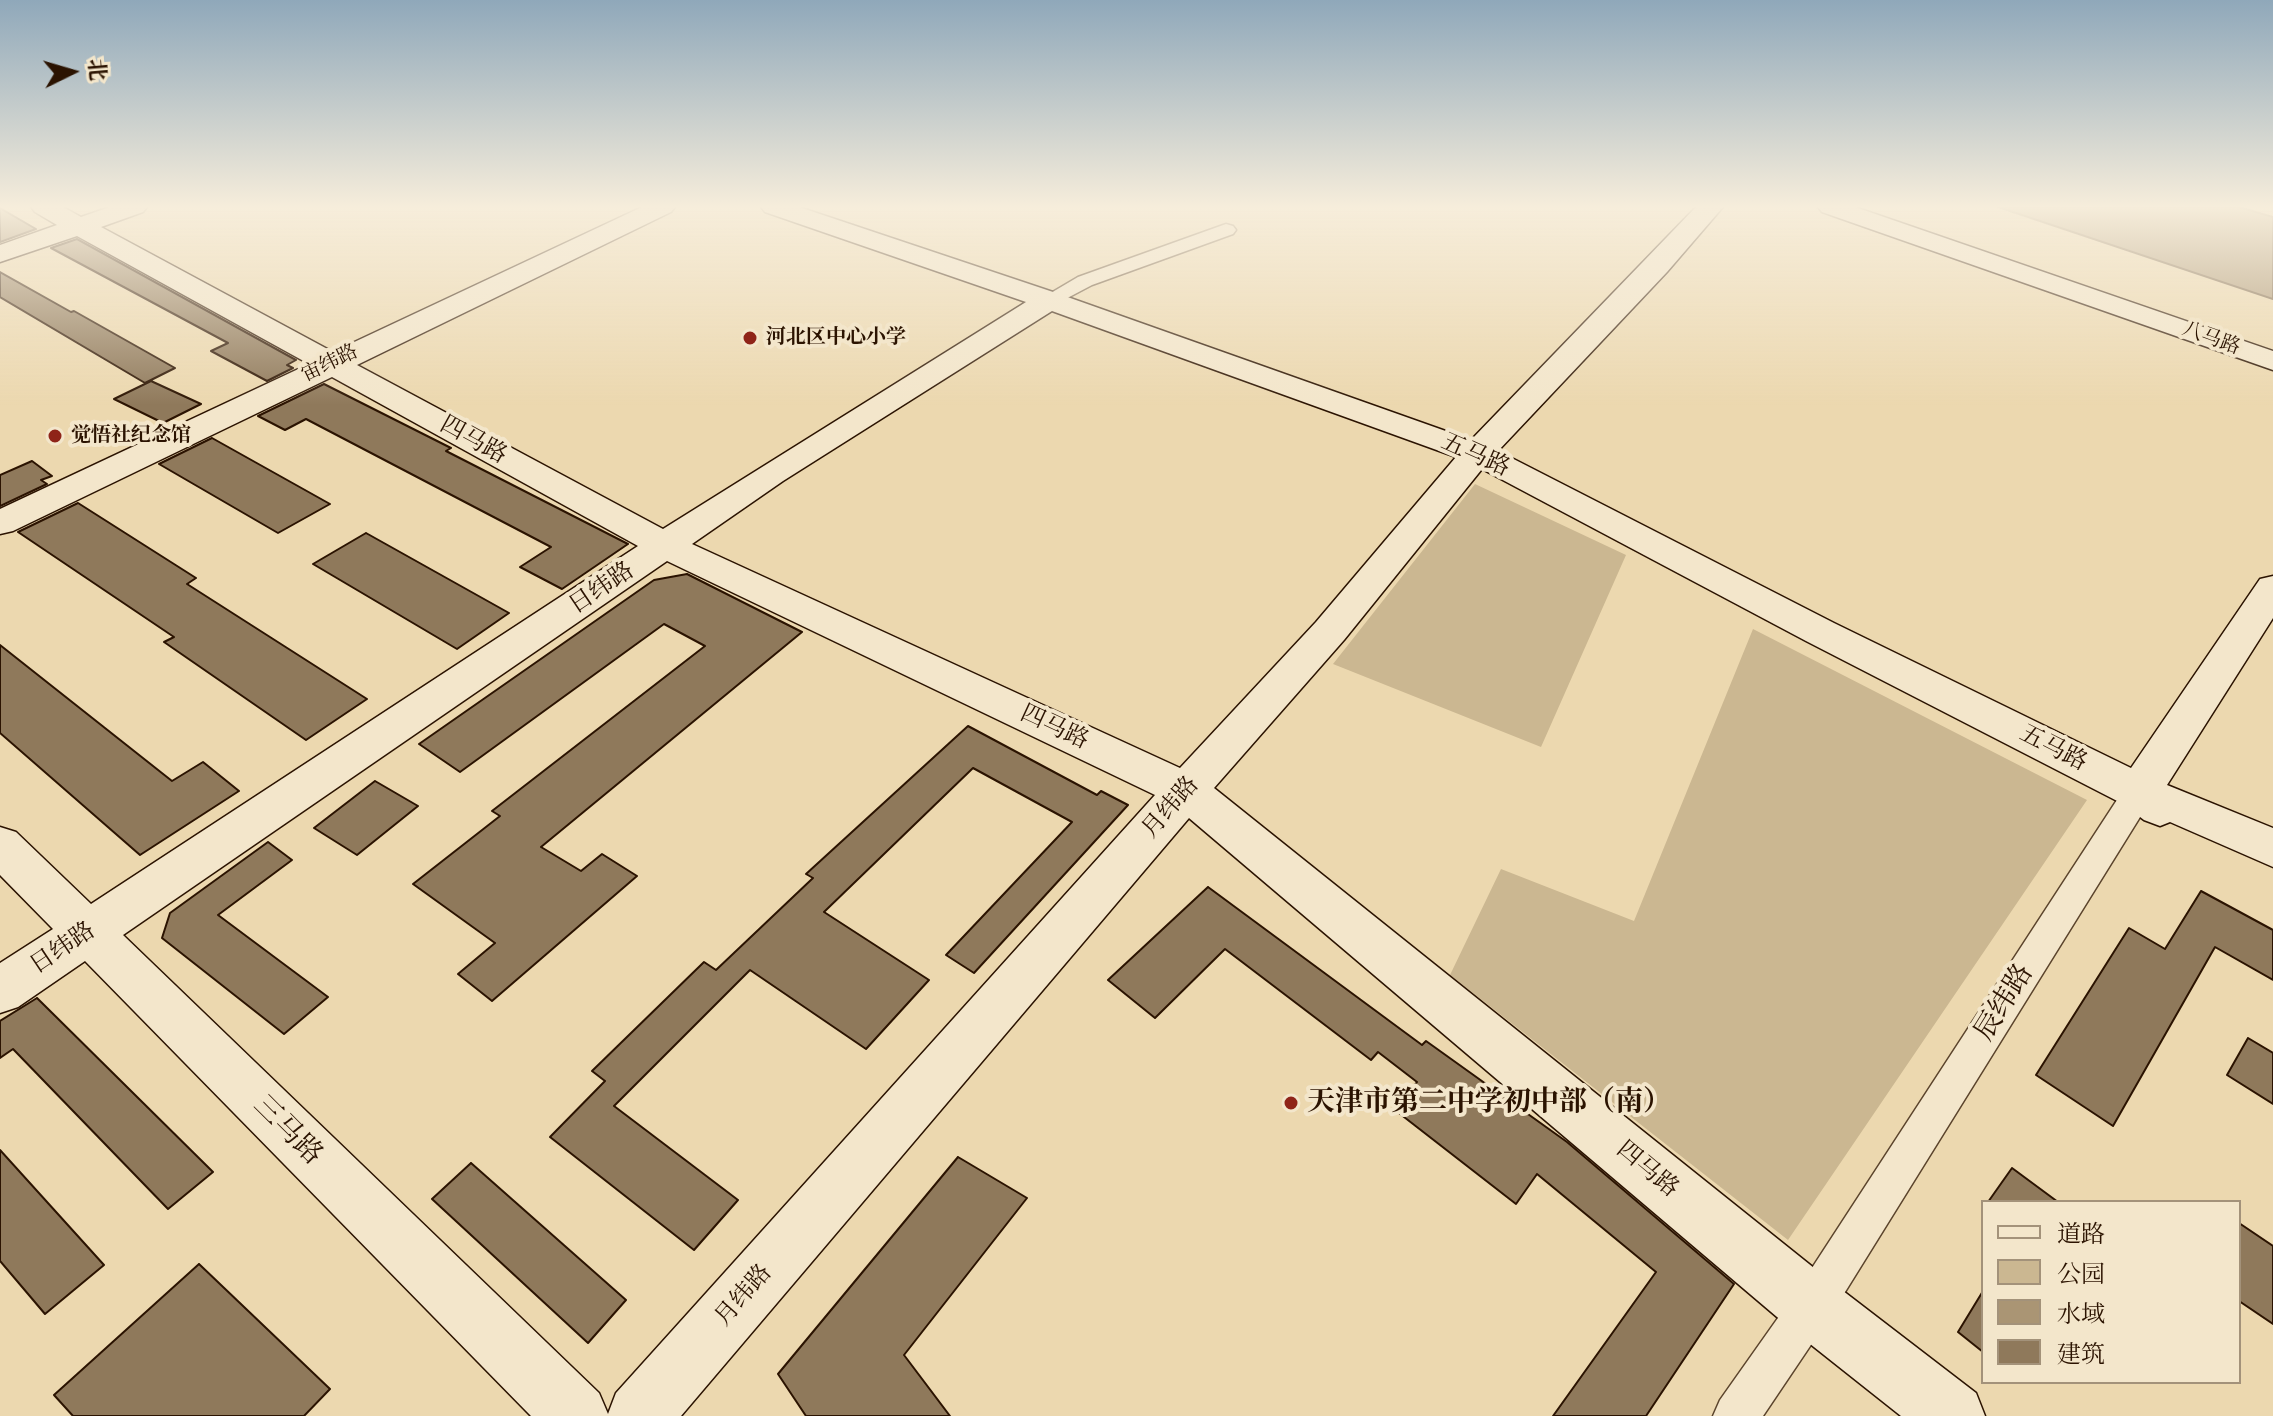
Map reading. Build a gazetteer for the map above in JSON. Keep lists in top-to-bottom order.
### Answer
{
  "streets": {
    "street": [
      "八马路",
      "宙纬路",
      "四马路",
      "五马路",
      "日纬路",
      "月纬路",
      "辰纬路",
      "三马路"
    ]
  },
  "crossings": [
    ["宙纬路", "四马路"],
    ["四马路", "日纬路"],
    ["四马路", "月纬路"],
    ["四马路", "辰纬路"],
    ["五马路", "日纬路"],
    ["五马路", "月纬路"],
    ["五马路", "辰纬路"],
    ["日纬路", "三马路"]
  ],
  "places": ["河北区中心小学", "觉悟社纪念馆", "天津市第二中学初中部（南）"],
  "legend": [
    "道路",
    "公园",
    "水域",
    "建筑"
  ],
  "north": "right"
}
